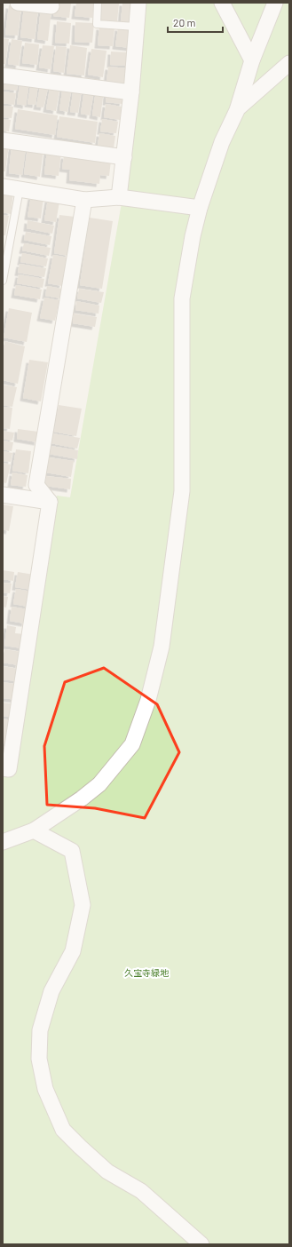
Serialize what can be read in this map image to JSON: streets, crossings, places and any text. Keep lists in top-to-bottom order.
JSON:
{
  "parks": ["久宝寺緑地"],
  "scale_bar": "20 m"
}
